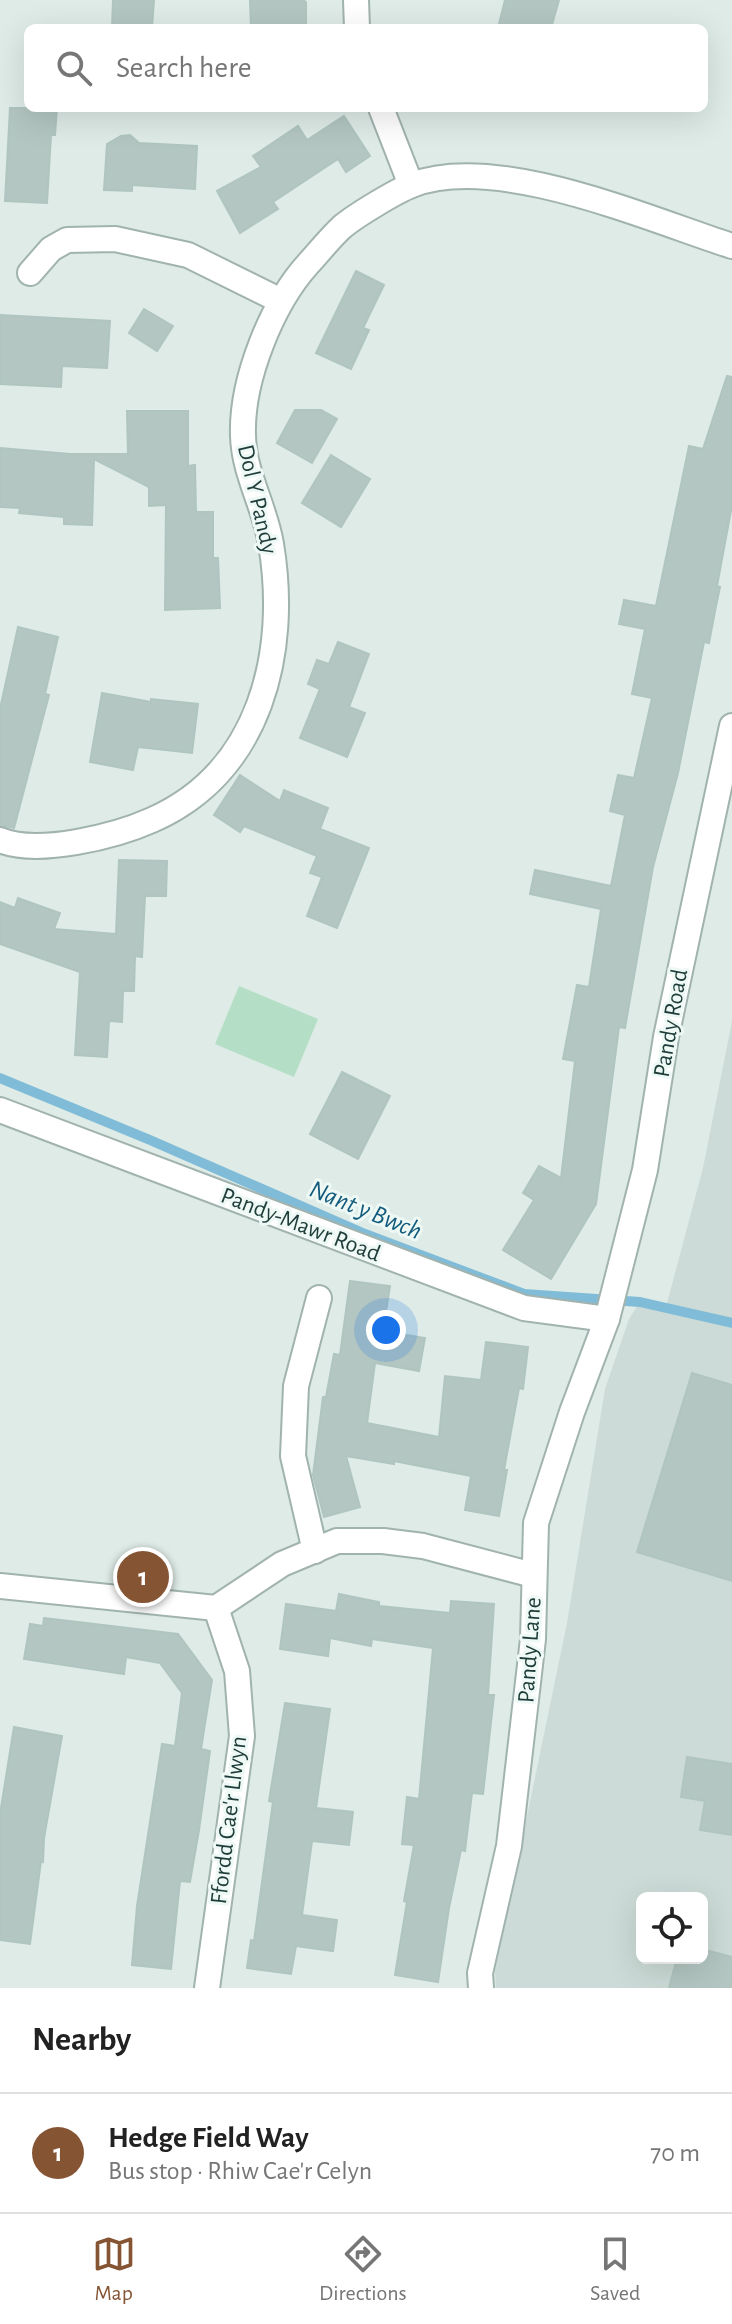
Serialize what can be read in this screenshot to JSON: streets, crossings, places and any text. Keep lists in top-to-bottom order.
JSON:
{
  "streets": {
    "street": [
      "Dol Y Pandy",
      "Pandy Road",
      "Pandy-Mawr Road",
      "Pandy Lane",
      "Ffordd Cae'r Llwyn"
    ]
  },
  "crossings": [
    ["Pandy Road", "Pandy-Mawr Road"],
    ["Pandy Road", "Pandy Lane"],
    ["Pandy-Mawr Road", "Pandy Lane"]
  ],
  "water": ["Nant y Bwch"],
  "page": {
    "search": "Search here",
    "pins": "1",
    "heading": "Nearby",
    "list": [
      {
        "mark": "1",
        "name": "Hedge Field Way",
        "note": "Bus stop · Rhiw Cae'r Celyn",
        "value": "70 m"
      }
    ],
    "nav": ["Map", "Directions", "Saved"]
  }
}
